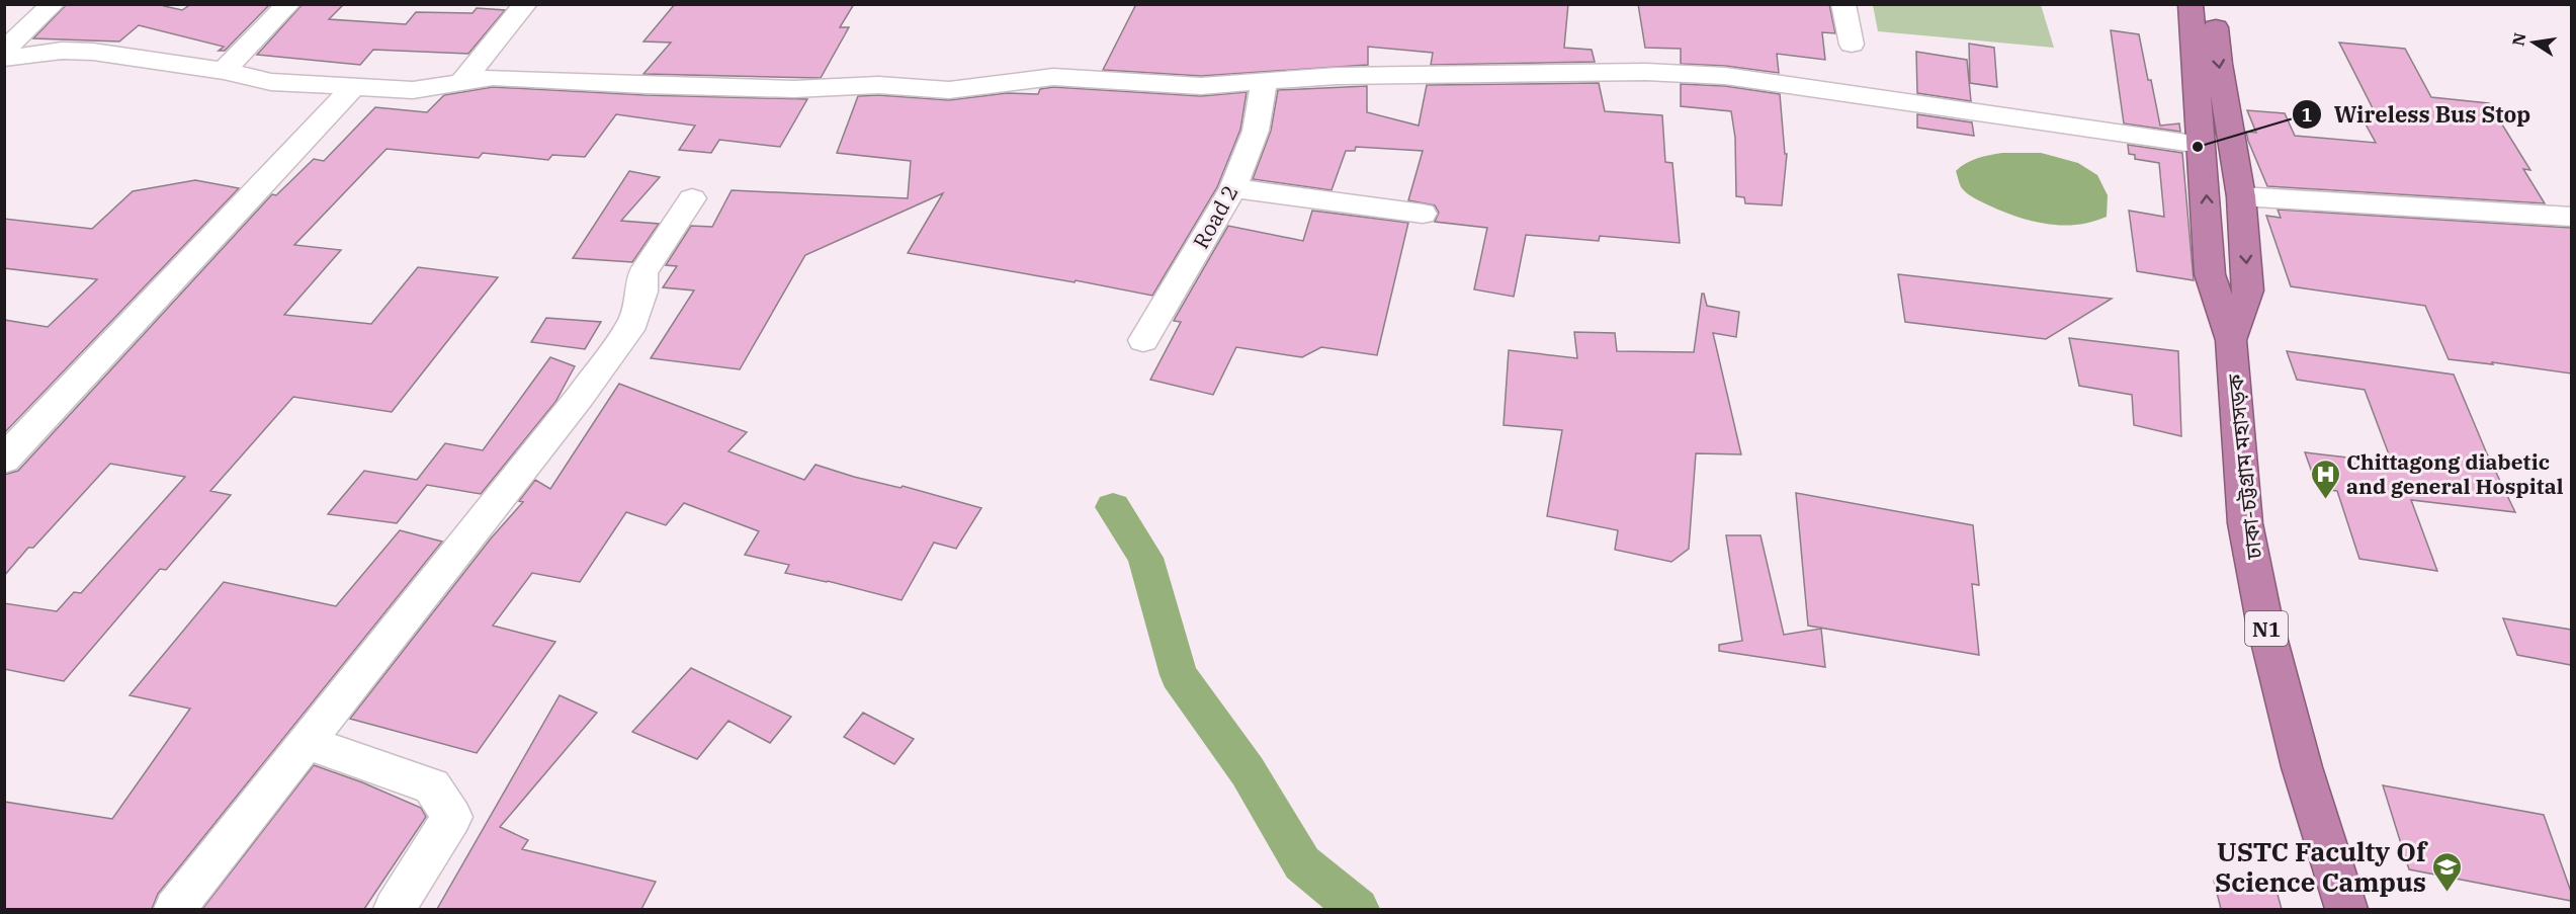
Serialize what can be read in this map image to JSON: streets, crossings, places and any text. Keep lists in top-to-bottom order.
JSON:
{
  "streets": {
    "highway": ["ঢাকা-চট্টগ্রাম মহাসড়ক", "N1"],
    "street": ["Road 2"]
  },
  "places": {
    "other": ["Wireless Bus Stop"],
    "hospital": ["Chittagong diabetic and general Hospital"],
    "school or university": ["USTC Faculty Of Science Campus"]
  },
  "north": "left"
}
